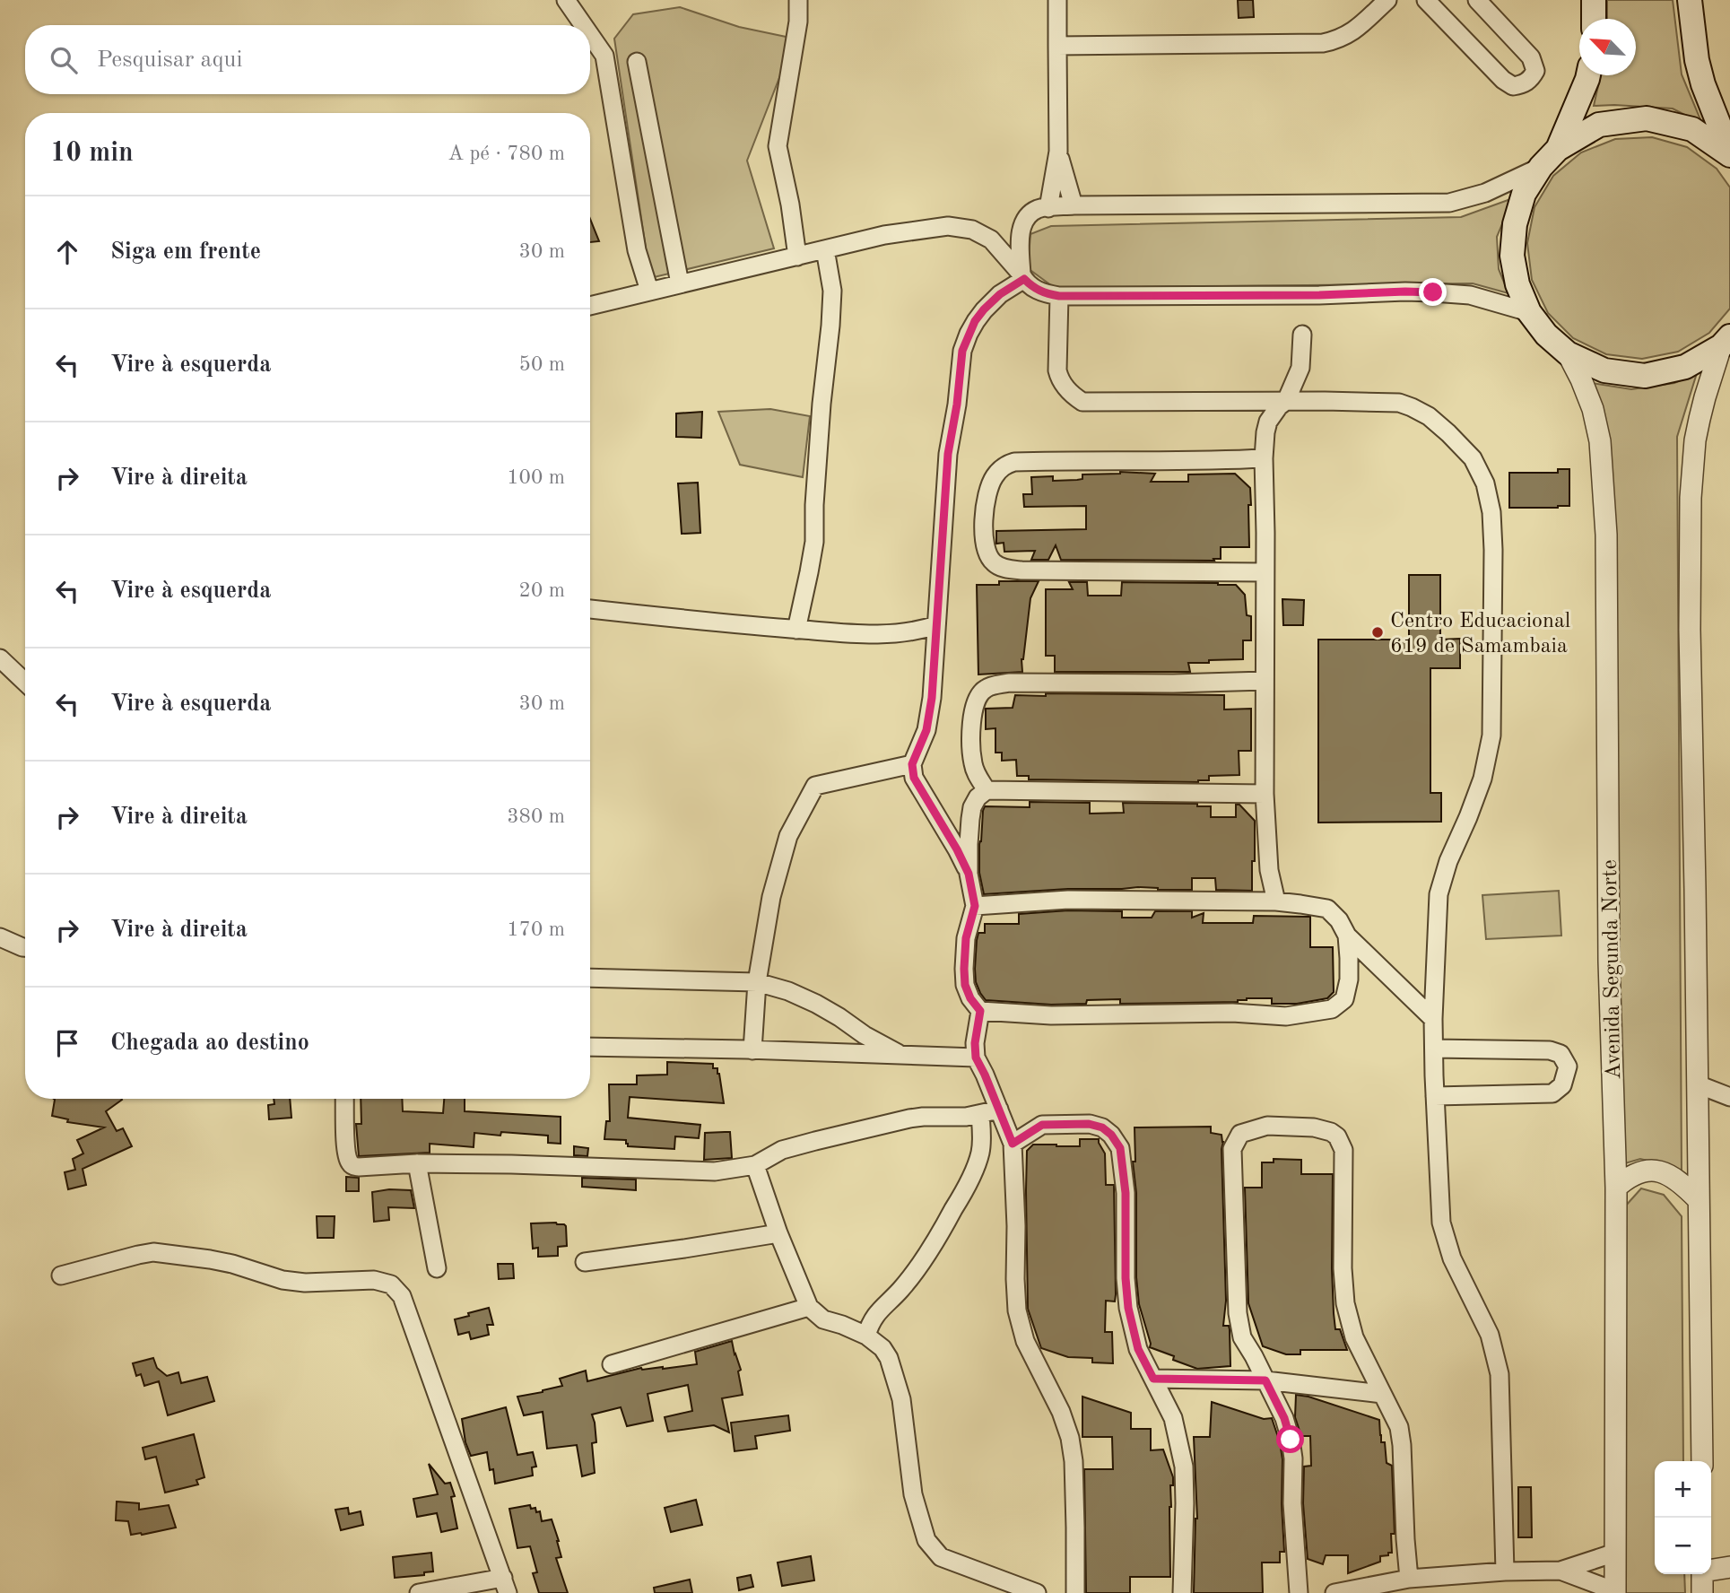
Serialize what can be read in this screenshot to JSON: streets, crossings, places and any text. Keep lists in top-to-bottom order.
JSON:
{
  "streets": {
    "street": ["Avenida Segunda Norte"]
  },
  "places": ["Centro Educacional 619 de Samambaia"],
  "north": "top left",
  "page": {
    "search": "Pesquisar aqui",
    "heading": ["10 min", "A pé · 780 m"],
    "list": [
      ["Siga em frente", "30 m"],
      ["Vire à esquerda", "50 m"],
      ["Vire à direita", "100 m"],
      ["Vire à esquerda", "20 m"],
      ["Vire à esquerda", "30 m"],
      ["Vire à direita", "380 m"],
      ["Vire à direita", "170 m"],
      "Chegada ao destino"
    ],
    "map_buttons": ["+", "−"]
  }
}
